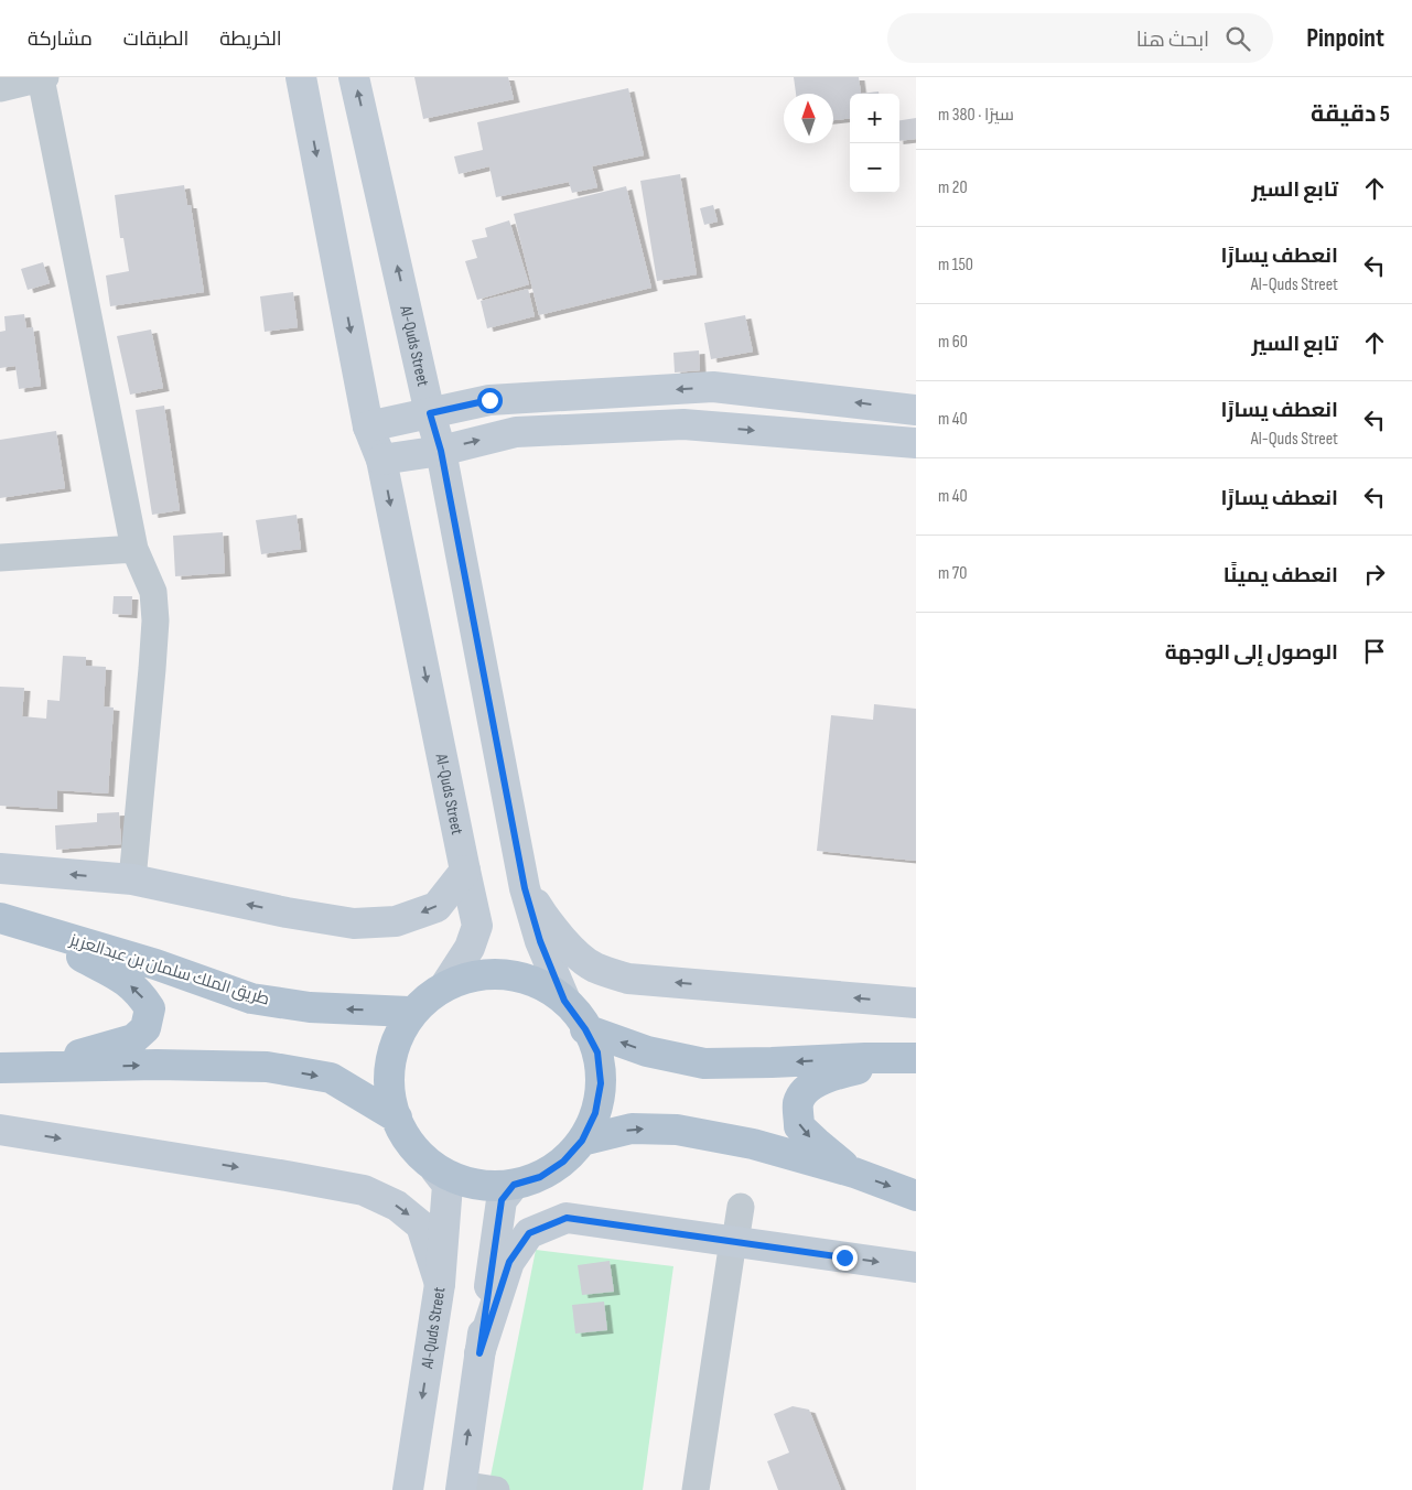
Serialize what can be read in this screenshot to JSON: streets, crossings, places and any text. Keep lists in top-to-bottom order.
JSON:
{
  "streets": {
    "main road": ["طريق الملك سلمان بن عبدالعزيز"],
    "street": ["Al-Quds Street"]
  },
  "north": "top",
  "page": {
    "header": "Pinpoint",
    "search": "ابحث هنا",
    "nav": ["الخريطة", "الطبقات", "مشاركة"],
    "heading": ["5 دقيقة", "سيرًا · 380 m"],
    "map_buttons": ["+", "−"],
    "list": [
      ["تابع السير", "20 m"],
      ["انعطف يسارًا", "Al-Quds Street", "150 m"],
      ["تابع السير", "60 m"],
      ["انعطف يسارًا", "Al-Quds Street", "40 m"],
      ["انعطف يسارًا", "40 m"],
      ["انعطف يمينًا", "70 m"],
      "الوصول إلى الوجهة"
    ]
  }
}
